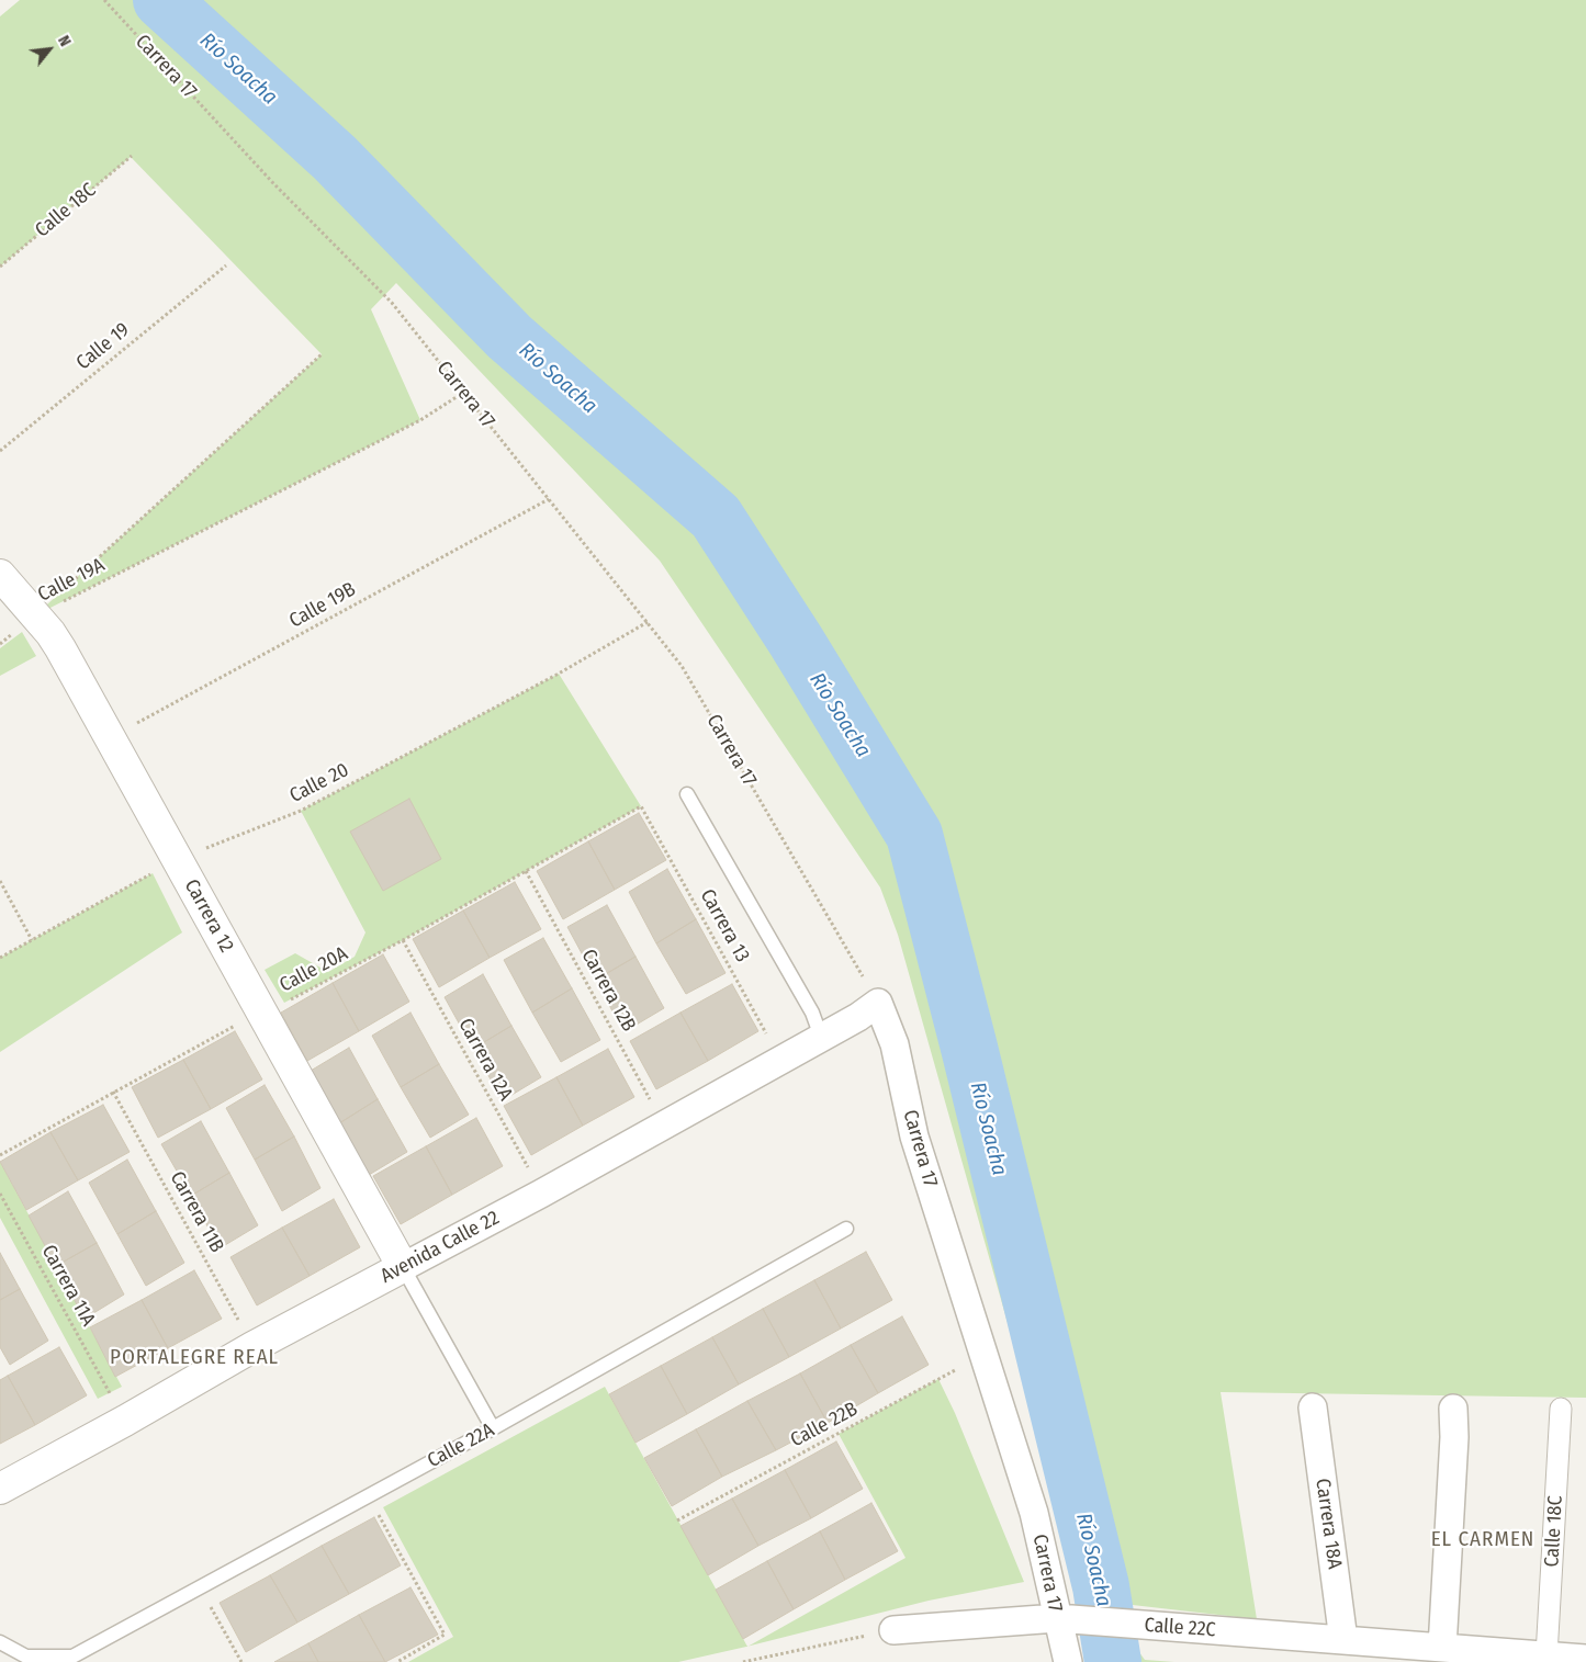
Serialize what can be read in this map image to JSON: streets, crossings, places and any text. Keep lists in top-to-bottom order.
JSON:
{
  "streets": {
    "street": [
      "Carrera 17",
      "Calle 18C",
      "Carrera 12",
      "Avenida Calle 22",
      "Carrera 18A",
      "Calle 22C"
    ],
    "lane": ["Calle 22A"],
    "path": [
      "Calle 19",
      "Calle 19A",
      "Calle 19B",
      "Calle 20",
      "Carrera 13",
      "Calle 20A",
      "Carrera 12B",
      "Carrera 12A",
      "Carrera 11B",
      "Carrera 11A",
      "Calle 22B"
    ]
  },
  "crossings": [
    ["Carrera 17", "Calle 19A"],
    ["Carrera 17", "Calle 19B"],
    ["Carrera 17", "Calle 20"],
    ["Carrera 17", "Avenida Calle 22"],
    ["Carrera 17", "Calle 22B"],
    ["Carrera 17", "Calle 22C"],
    ["Calle 18C", "Calle 22C"],
    ["Calle 19A", "Carrera 12"],
    ["Calle 19B", "Carrera 12"],
    ["Calle 20", "Carrera 12"],
    ["Carrera 12", "Calle 20A"],
    ["Carrera 12", "Avenida Calle 22"],
    ["Carrera 13", "Calle 20A"],
    ["Carrera 13", "Avenida Calle 22"],
    ["Calle 20A", "Carrera 12B"],
    ["Calle 20A", "Carrera 12A"],
    ["Calle 20A", "Carrera 11B"],
    ["Carrera 12B", "Avenida Calle 22"],
    ["Carrera 12A", "Avenida Calle 22"],
    ["Carrera 11B", "Avenida Calle 22"],
    ["Avenida Calle 22", "Carrera 11A"],
    ["Carrera 18A", "Calle 22C"]
  ],
  "districts": ["PORTALEGRE REAL", "EL CARMEN"],
  "water": ["Río Soacha"],
  "north": "top right"
}
